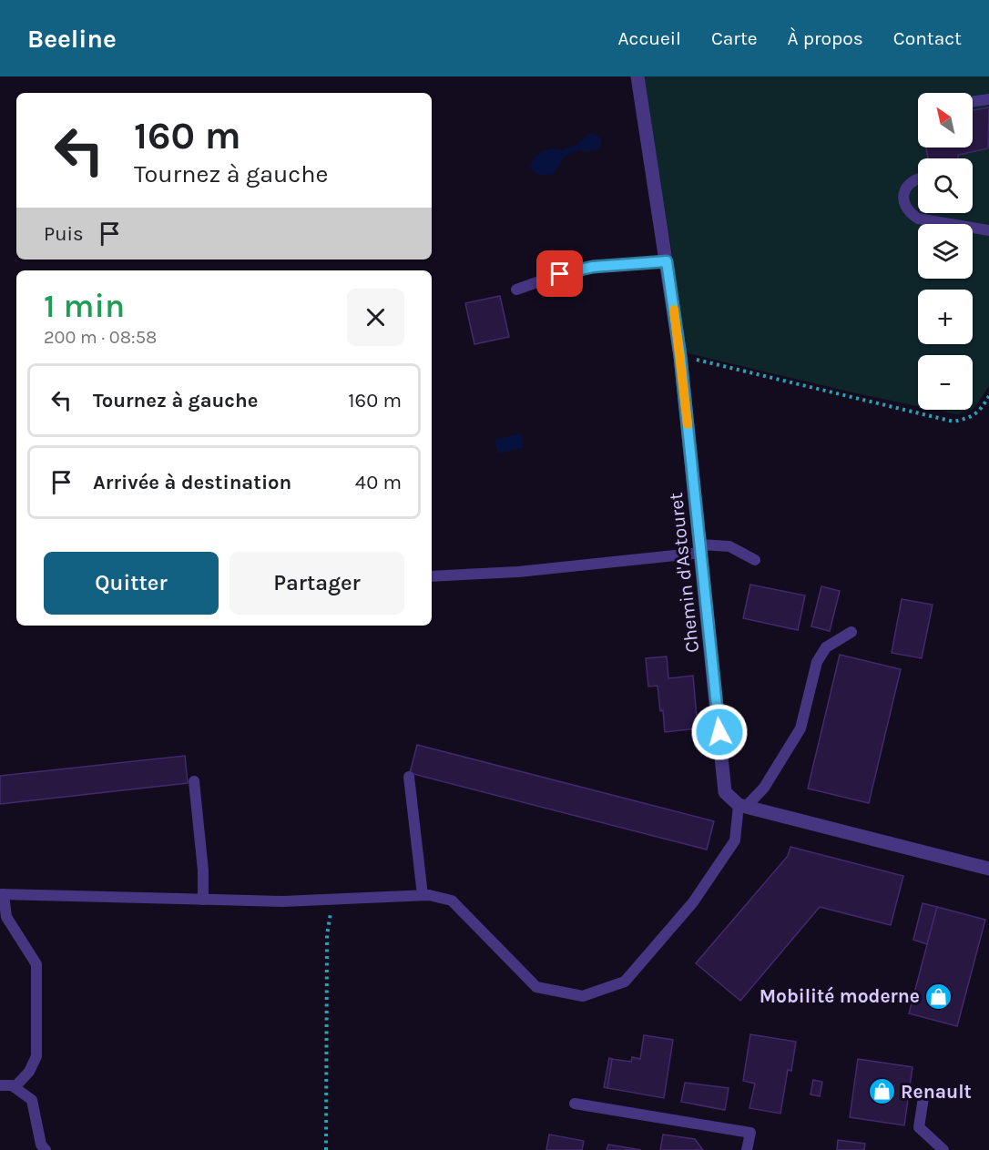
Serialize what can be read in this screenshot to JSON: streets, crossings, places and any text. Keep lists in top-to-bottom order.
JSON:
{
  "streets": {
    "street": ["Chemin d'Astouret"]
  },
  "places": {
    "shop": ["Mobilité moderne", "Renault"]
  },
  "north": "top left",
  "page": {
    "header": "Beeline",
    "nav": [
      "Accueil",
      "Carte",
      "À propos",
      "Contact"
    ],
    "map_buttons": ["+", "−"],
    "turn": ["160 m", "Tournez à gauche"],
    "then": "Puis",
    "heading": ["1 min", "200 m · 08:58"],
    "list": [
      {
        "name": "Tournez à gauche",
        "value": "160 m"
      },
      {
        "name": "Arrivée à destination",
        "value": "40 m"
      }
    ],
    "buttons": ["Quitter", "Partager"]
  }
}
